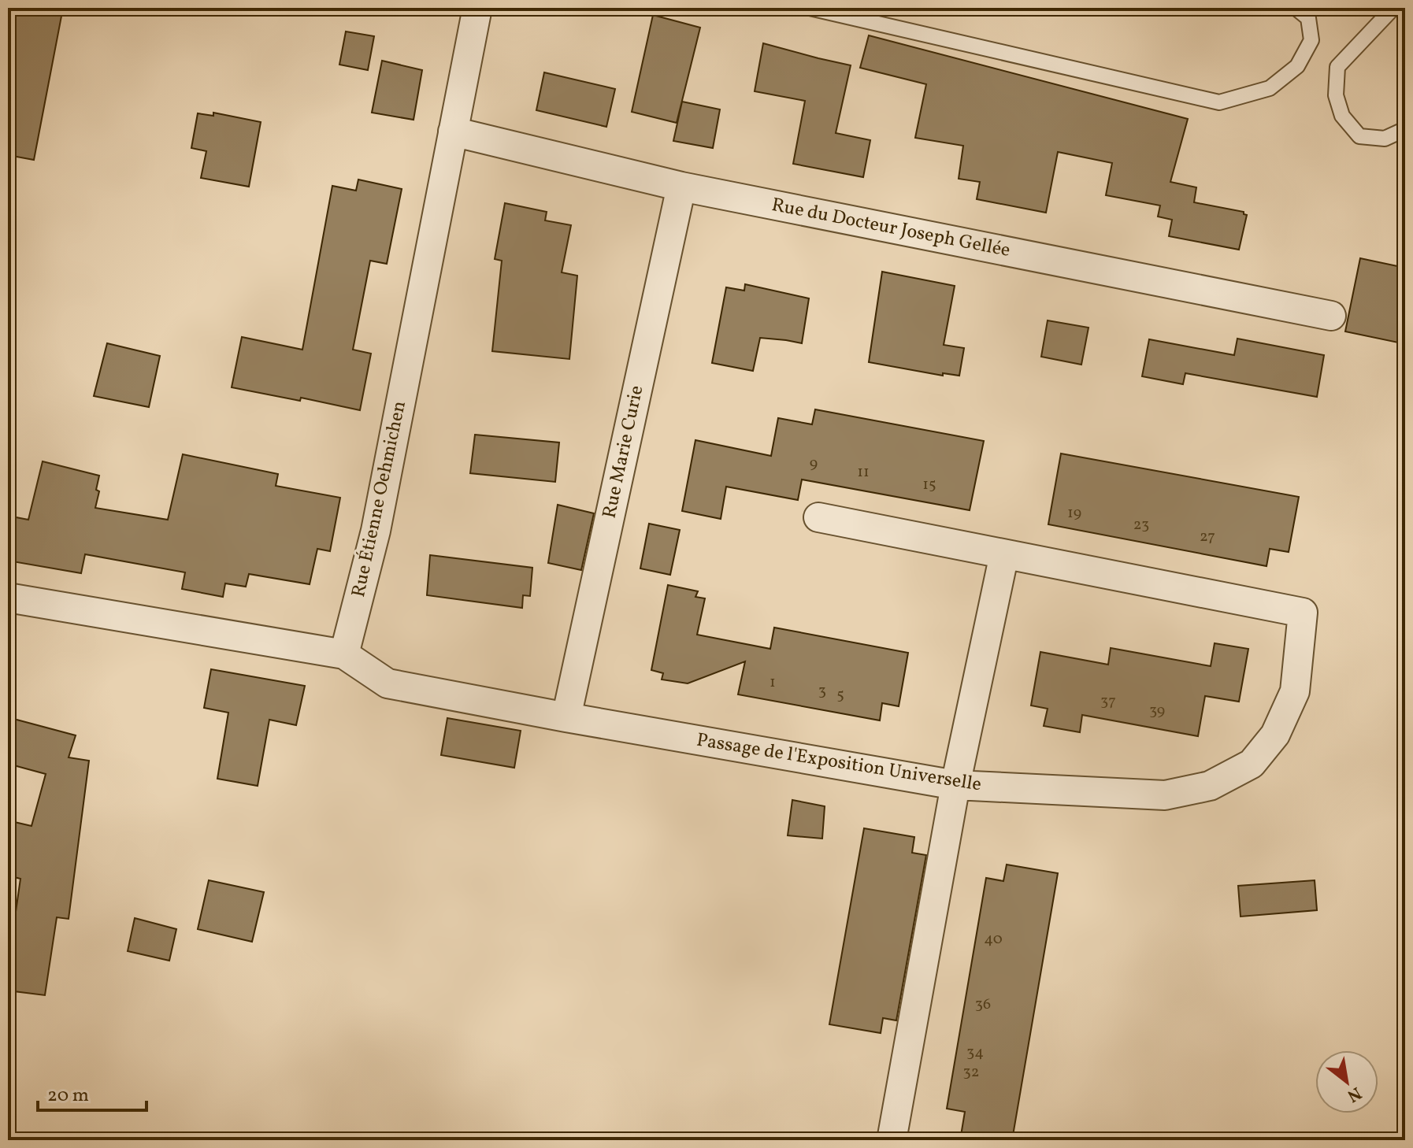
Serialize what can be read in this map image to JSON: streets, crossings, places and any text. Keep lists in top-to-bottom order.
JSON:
{
  "streets": {
    "street": [
      "Rue du Docteur Joseph Gellée",
      "Rue Marie Curie",
      "Rue Étienne Oehmichen",
      "Passage de l'Exposition Universelle"
    ]
  },
  "crossings": [
    ["Rue du Docteur Joseph Gellée", "Rue Marie Curie"],
    ["Rue du Docteur Joseph Gellée", "Rue Étienne Oehmichen"],
    ["Rue Marie Curie", "Passage de l'Exposition Universelle"],
    ["Rue Étienne Oehmichen", "Passage de l'Exposition Universelle"]
  ],
  "house_numbers": [
    "9",
    "11",
    "15",
    "19",
    "23",
    "27",
    "1",
    "3",
    "5",
    "37",
    "39",
    "40",
    "36",
    "34",
    "32"
  ],
  "scale_bar": "20 m",
  "north": "bottom right"
}
